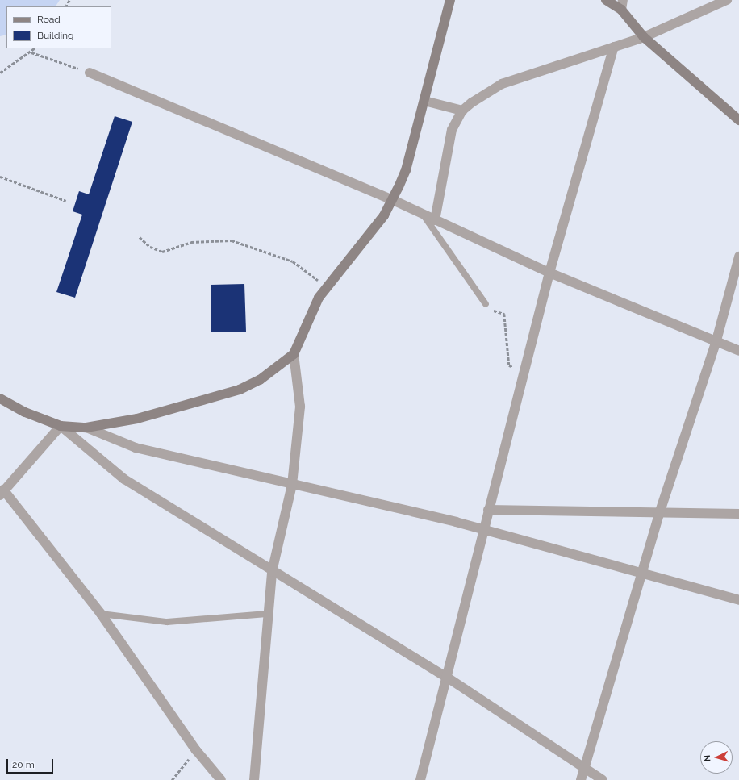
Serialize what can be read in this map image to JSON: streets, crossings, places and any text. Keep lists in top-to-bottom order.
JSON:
{
  "legend": ["Road", "Building"],
  "scale_bar": "20 m",
  "north": "left"
}
